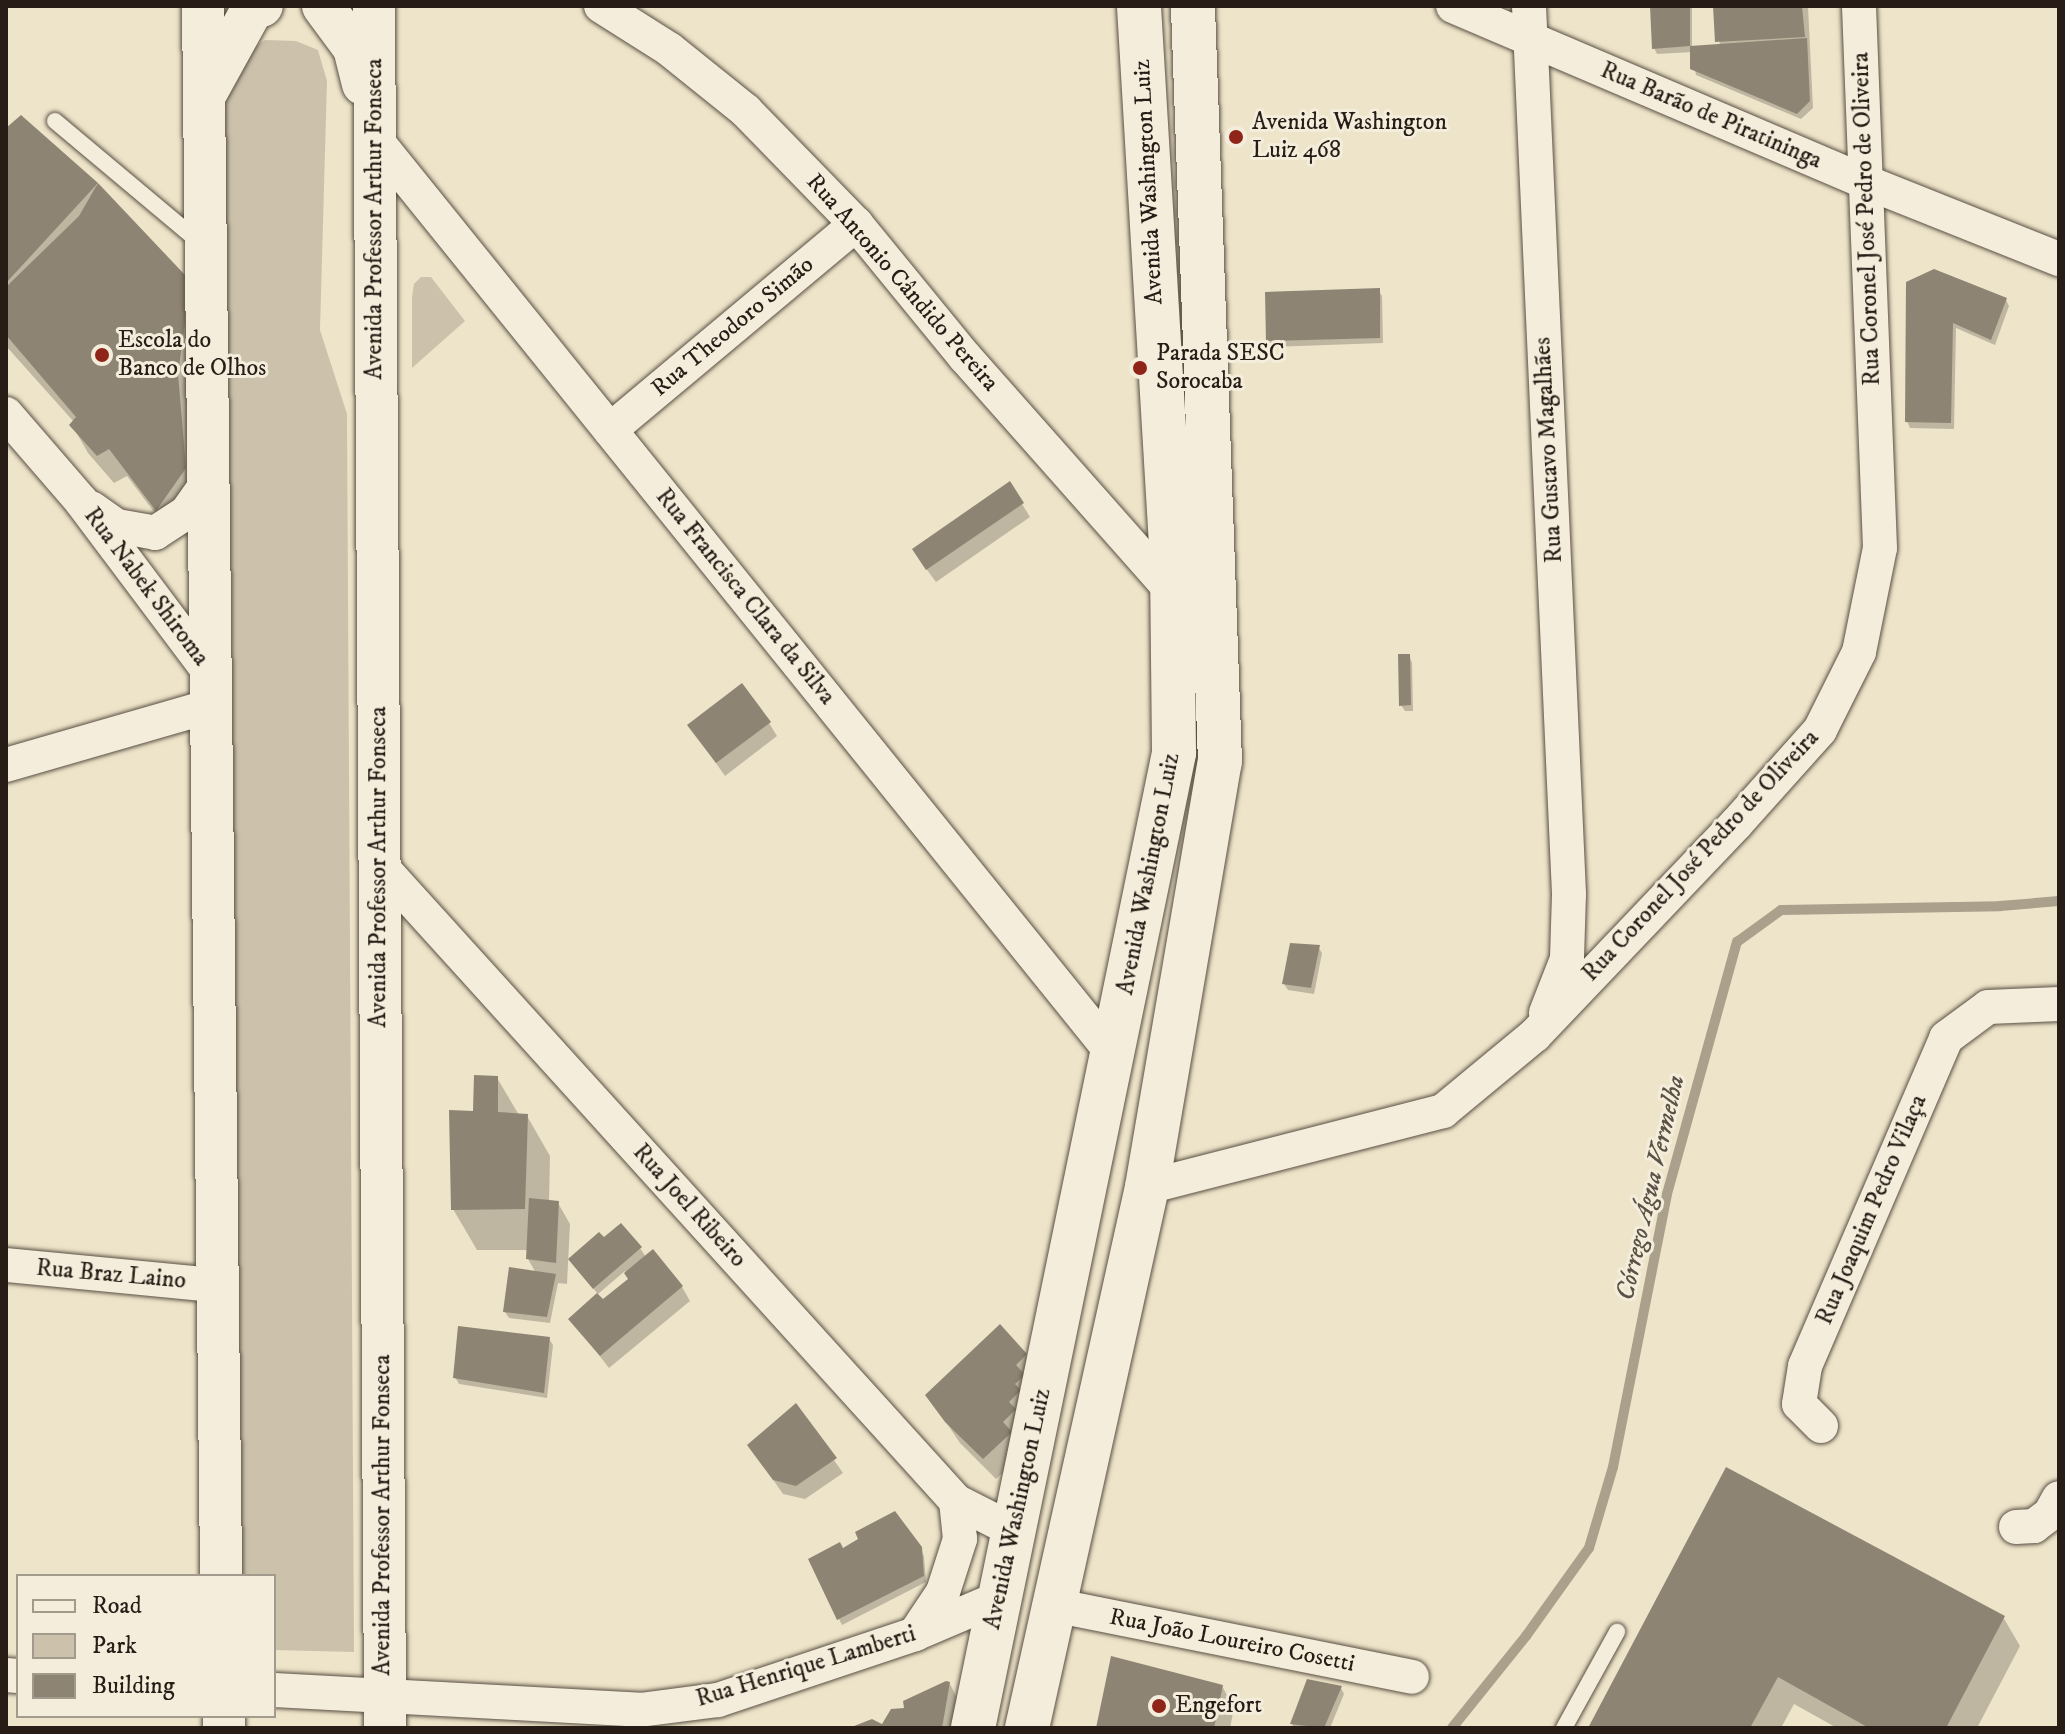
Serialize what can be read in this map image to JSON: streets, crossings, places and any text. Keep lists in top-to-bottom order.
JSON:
{
  "streets": {
    "main road": ["Avenida Washington Luiz"],
    "street": [
      "Rua Barão de Piratininga",
      "Avenida Professor Arthur Fonseca",
      "Rua Coronel José Pedro de Oliveira",
      "Rua Antonio Cândido Pereira",
      "Rua Theodoro Simão",
      "Rua Gustavo Magalhães",
      "Rua Nabek Shiroma",
      "Rua Francisca Clara da Silva",
      "Rua Joel Ribeiro",
      "Rua Joaquim Pedro Vilaça",
      "Rua Braz Laino",
      "Rua João Loureiro Cosetti",
      "Rua Henrique Lamberti"
    ]
  },
  "crossings": [
    ["Rua Barão de Piratininga", "Rua Coronel José Pedro de Oliveira"],
    ["Rua Barão de Piratininga", "Rua Gustavo Magalhães"],
    ["Avenida Washington Luiz", "Rua Coronel José Pedro de Oliveira"],
    ["Avenida Washington Luiz", "Rua Antonio Cândido Pereira"],
    ["Avenida Washington Luiz", "Rua Francisca Clara da Silva"],
    ["Avenida Washington Luiz", "Rua Joel Ribeiro"],
    ["Avenida Washington Luiz", "Rua João Loureiro Cosetti"],
    ["Avenida Washington Luiz", "Rua Henrique Lamberti"],
    ["Avenida Professor Arthur Fonseca", "Rua Francisca Clara da Silva"],
    ["Avenida Professor Arthur Fonseca", "Rua Joel Ribeiro"],
    ["Avenida Professor Arthur Fonseca", "Rua Henrique Lamberti"],
    ["Rua Coronel José Pedro de Oliveira", "Rua Gustavo Magalhães"],
    ["Rua Antonio Cândido Pereira", "Rua Theodoro Simão"],
    ["Rua Theodoro Simão", "Rua Francisca Clara da Silva"]
  ],
  "water": ["Córrego Água Vermelha"],
  "places": [
    "Avenida Washington Luiz 468",
    "Escola do Banco de Olhos",
    "Parada SESC Sorocaba",
    "Engefort"
  ],
  "legend": ["Road", "Park", "Building"]
}
